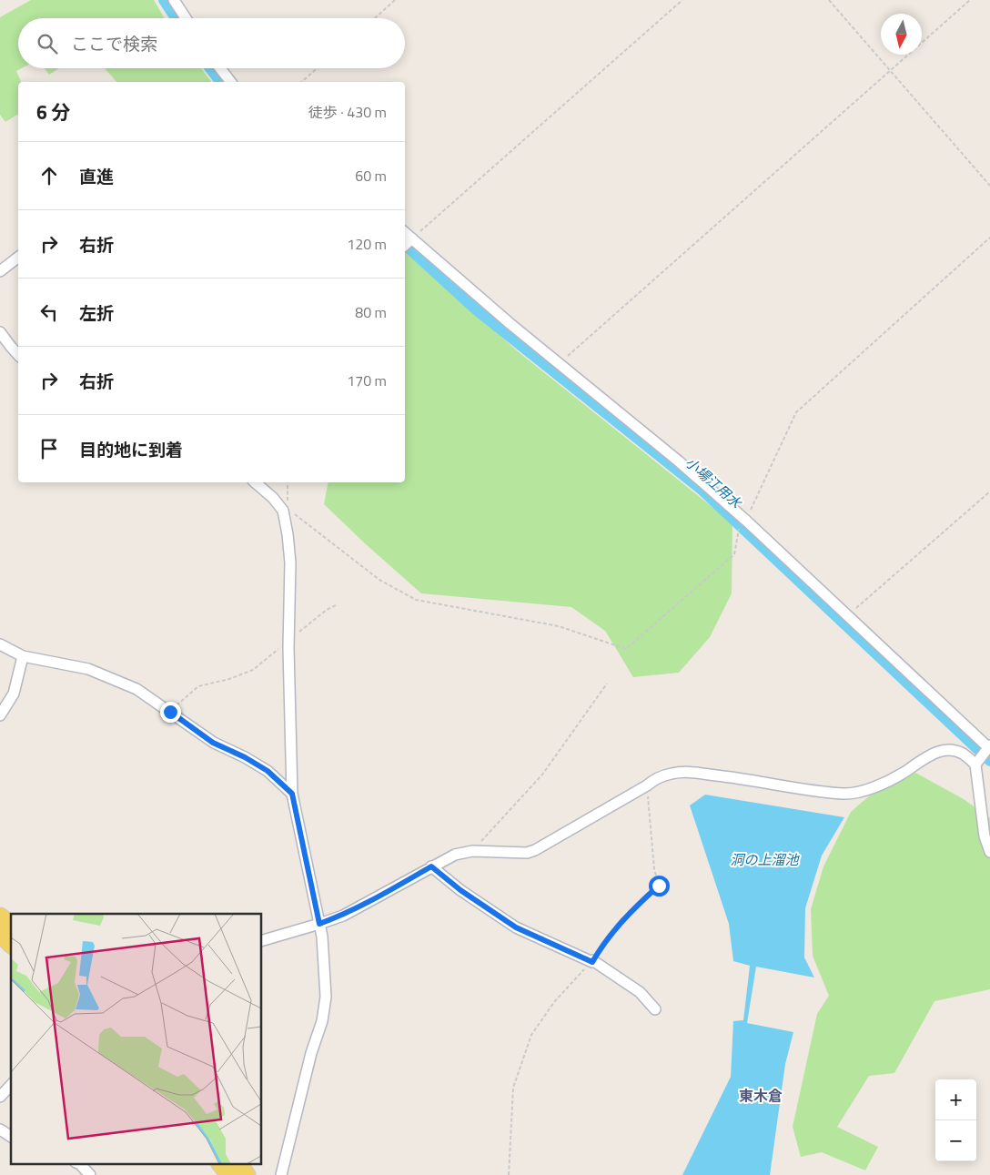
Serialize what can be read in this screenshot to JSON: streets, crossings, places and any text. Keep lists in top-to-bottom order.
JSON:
{
  "districts": ["東木倉"],
  "water": ["小場江用水", "洞の上溜池"],
  "north": "bottom",
  "page": {
    "search": "ここで検索",
    "heading": ["6 分", "徒歩 · 430 m"],
    "list": [
      ["直進", "60 m"],
      ["右折", "120 m"],
      ["左折", "80 m"],
      ["右折", "170 m"],
      "目的地に到着"
    ],
    "map_buttons": ["+", "−"]
  }
}
